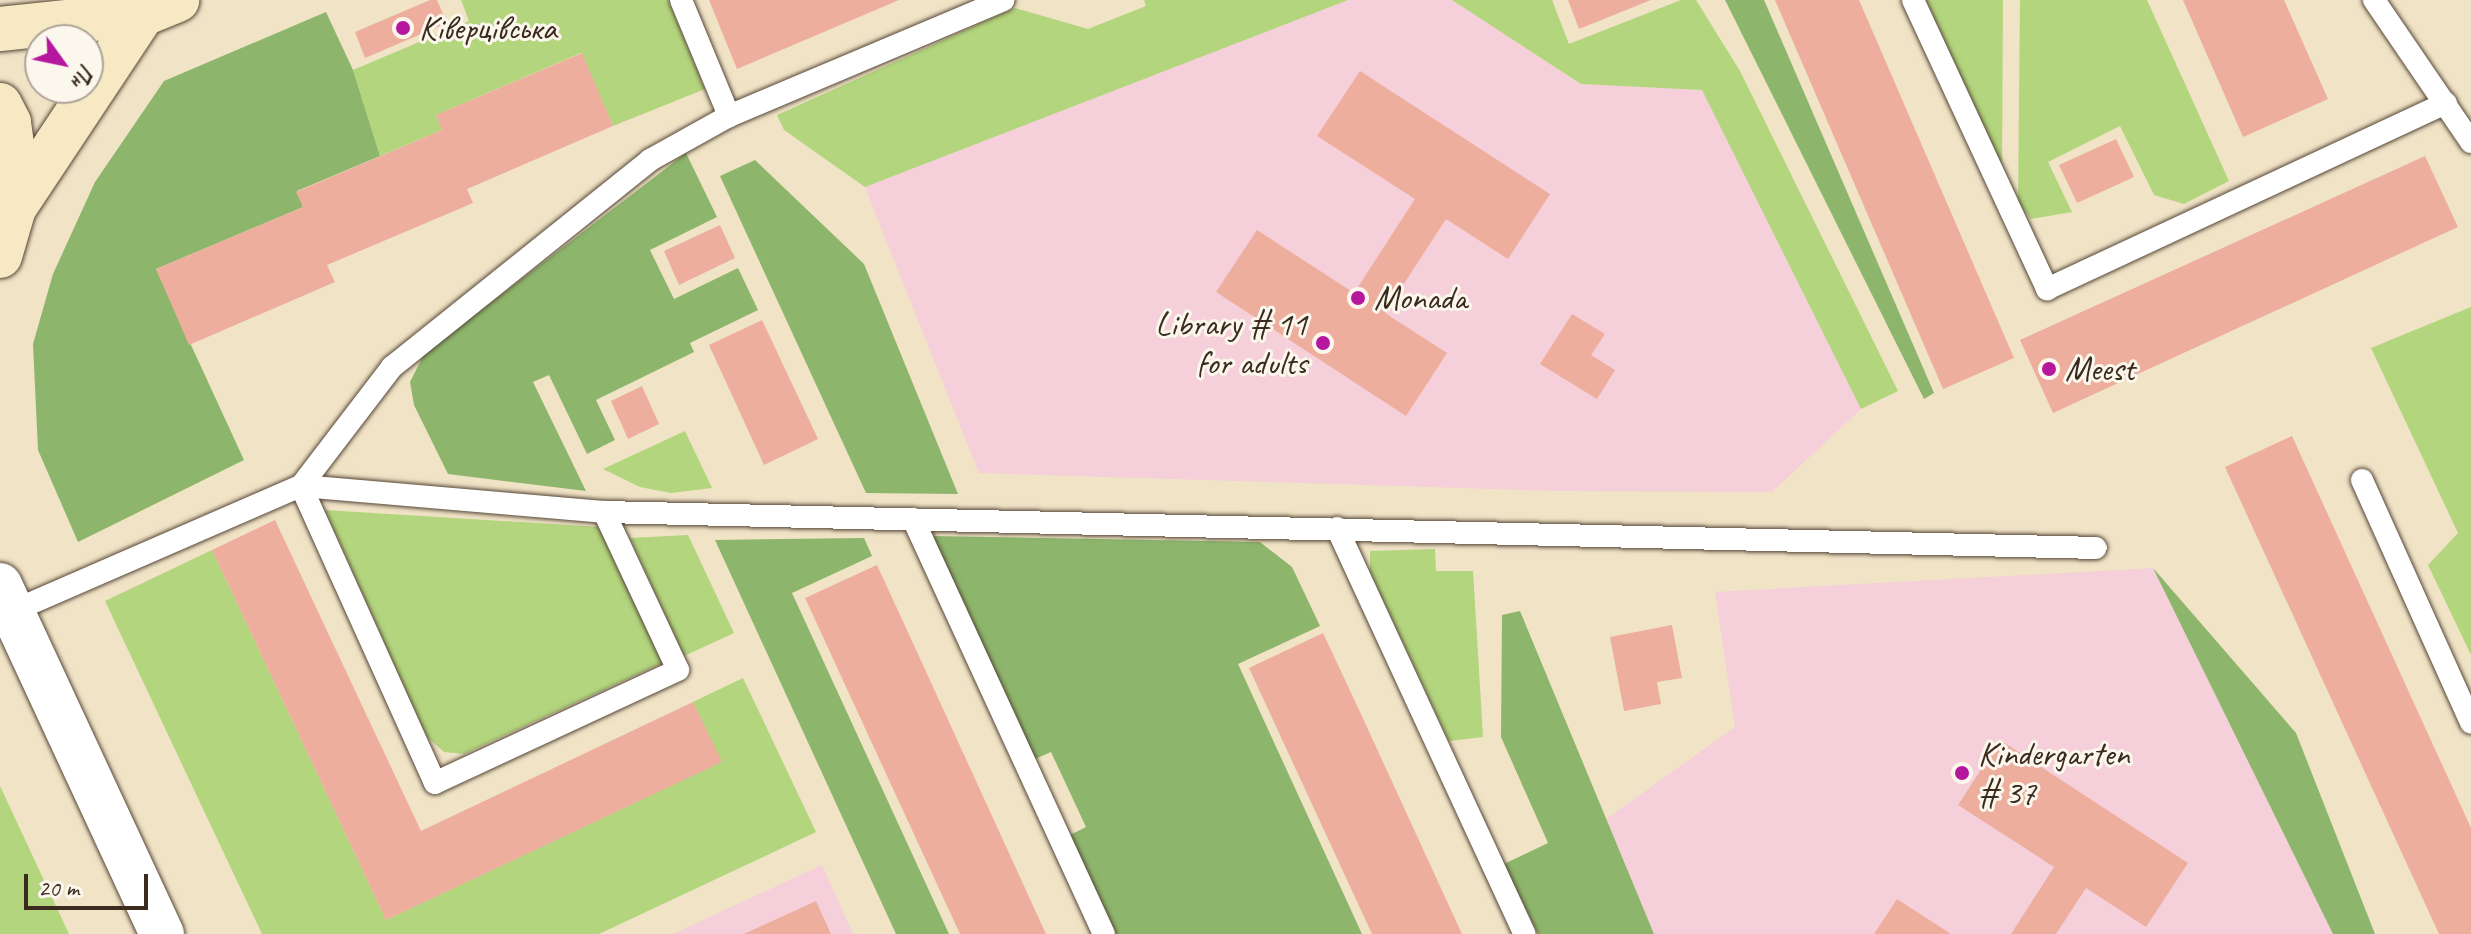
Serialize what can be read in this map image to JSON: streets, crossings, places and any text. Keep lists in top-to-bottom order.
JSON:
{
  "places": [
    "Ківерцівська",
    "Monada",
    "Library # 11 for adults",
    "Meest",
    "Kindergarten # 37"
  ],
  "scale_bar": "20 m",
  "north": "bottom right"
}
